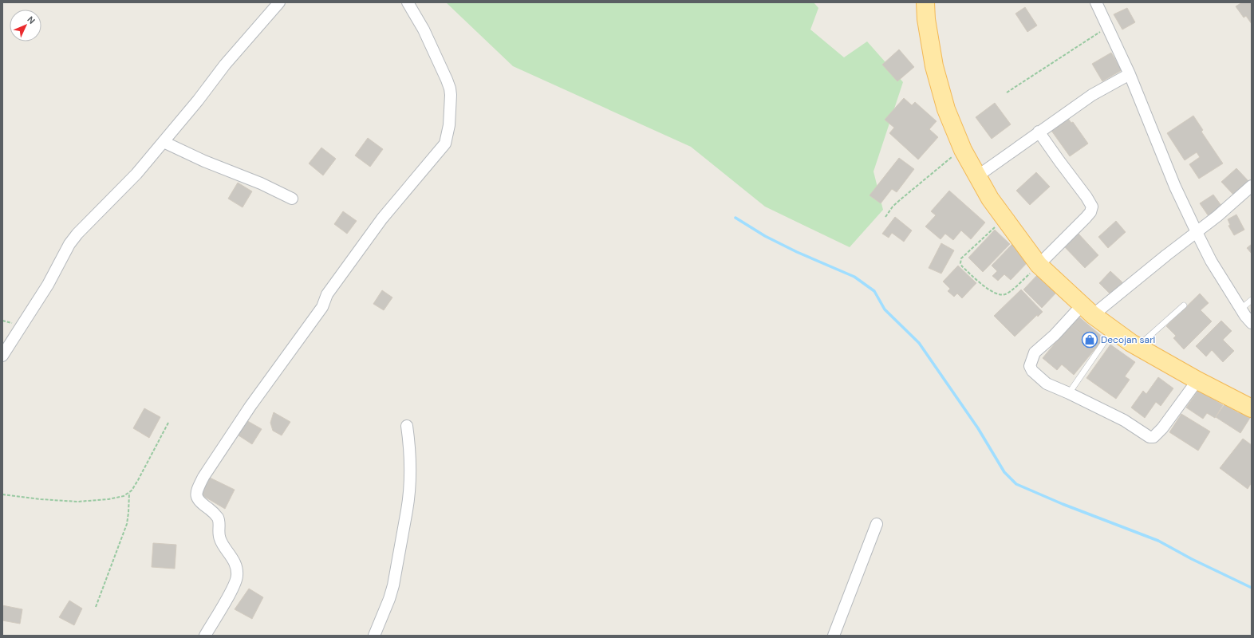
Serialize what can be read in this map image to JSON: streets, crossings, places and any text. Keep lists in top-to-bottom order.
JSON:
{
  "places": {
    "shop": ["Decojan sarl"]
  },
  "north": "top right"
}
